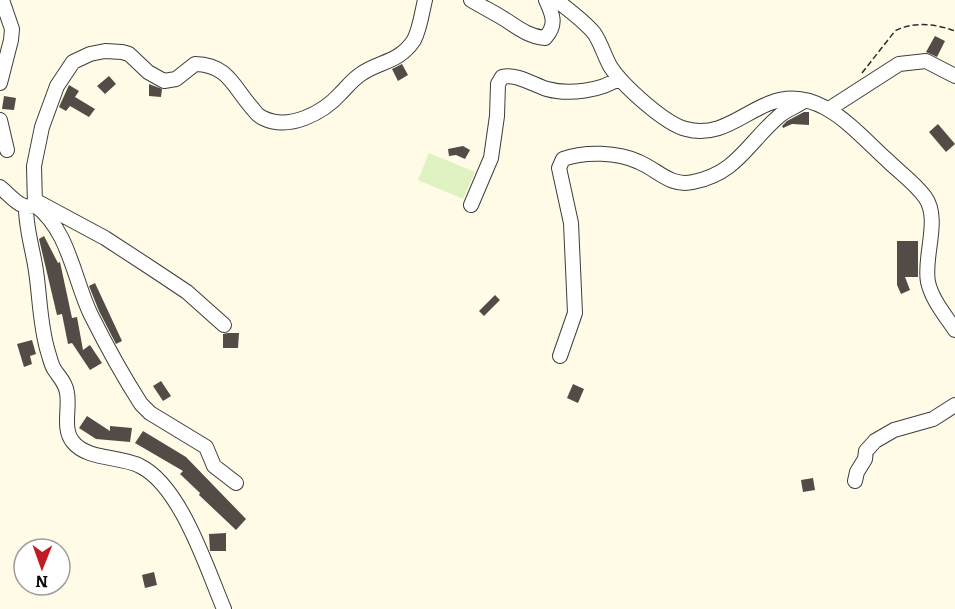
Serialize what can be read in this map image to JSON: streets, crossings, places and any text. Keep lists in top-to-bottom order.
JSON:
{
  "north": "bottom"
}
